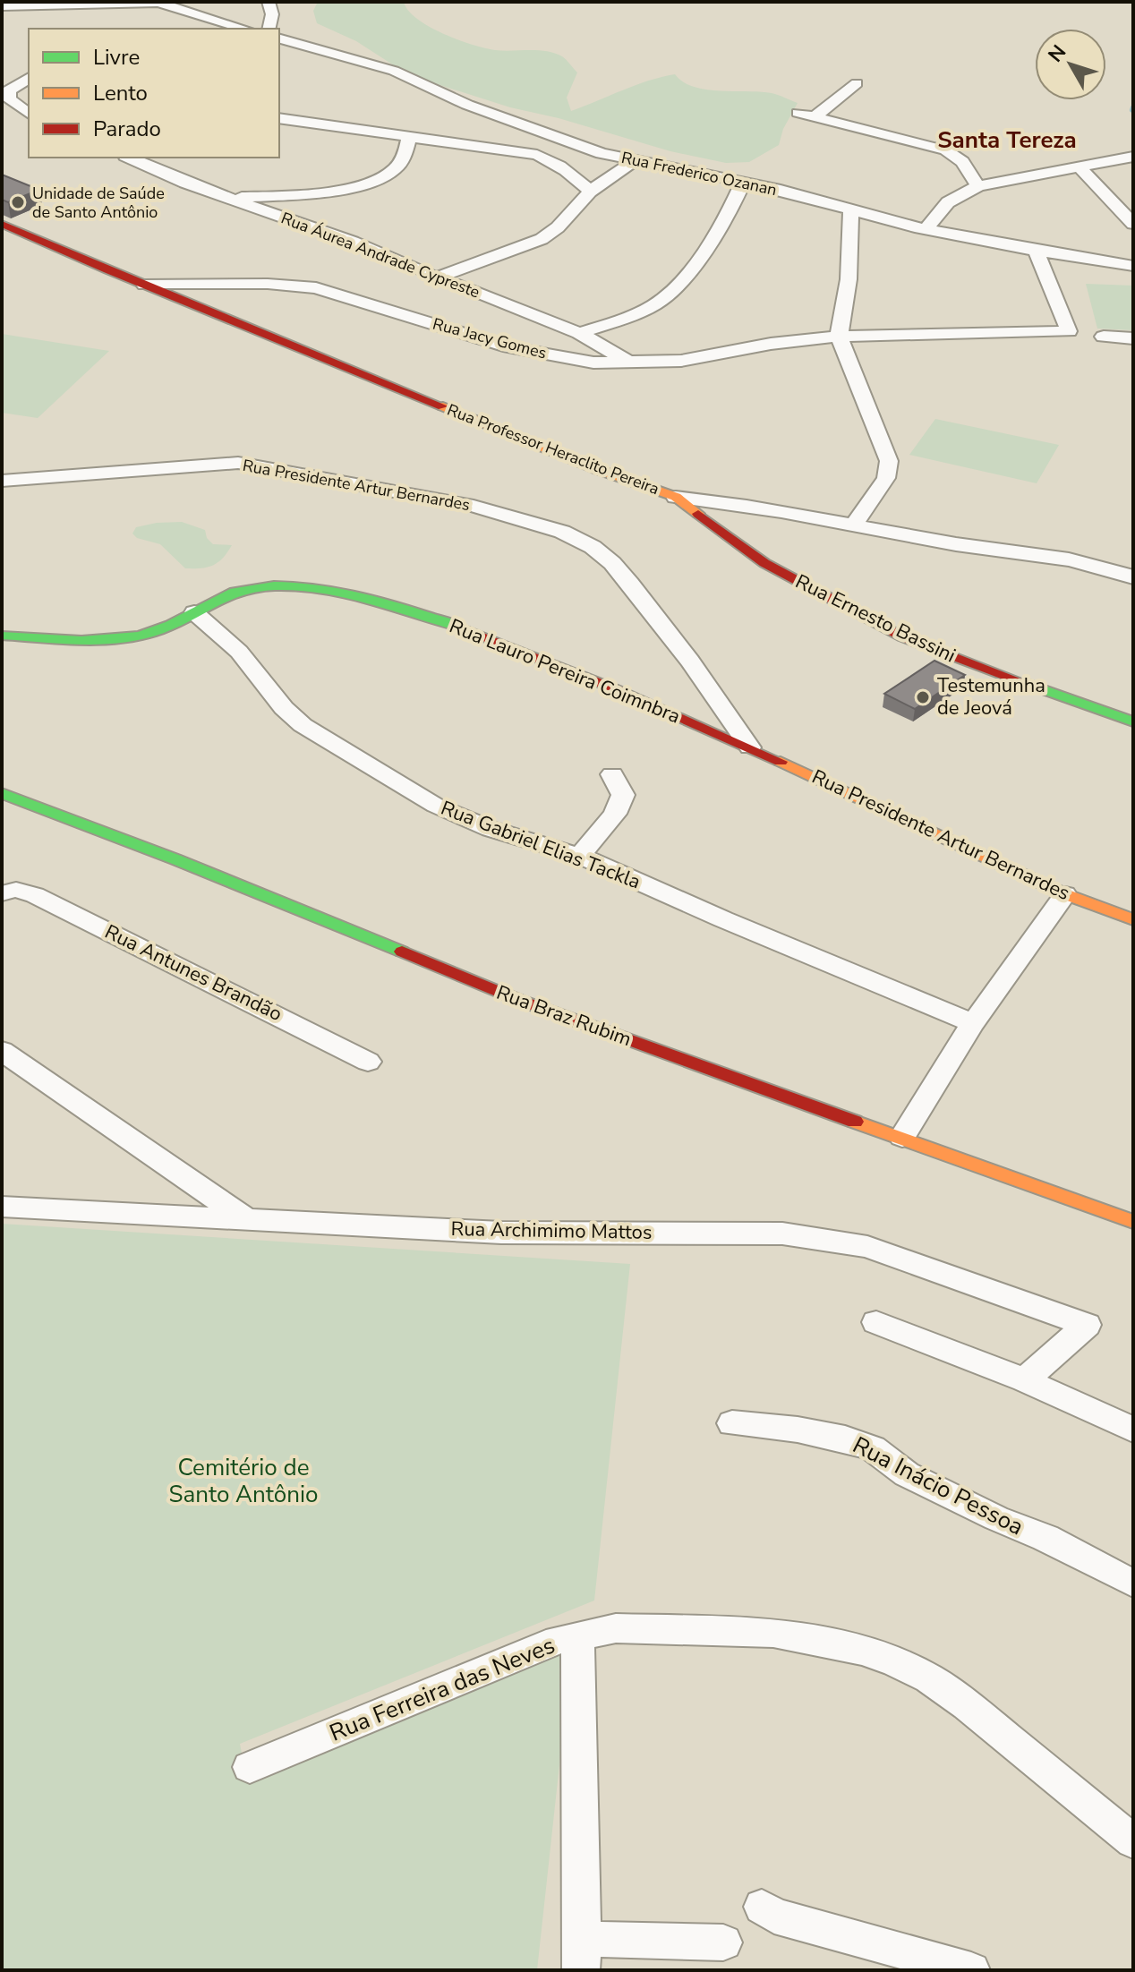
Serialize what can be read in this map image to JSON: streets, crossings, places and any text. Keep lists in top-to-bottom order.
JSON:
{
  "streets": {
    "street": [
      "Rua Frederico Ozanan",
      "Rua Áurea Andrade Cypreste",
      "Rua Jacy Gomes",
      "Rua Professor Heraclito Pereira",
      "Rua Presidente Artur Bernardes",
      "Rua Ernesto Bassini",
      "Rua Lauro Pereira Coimnbra",
      "Rua Gabriel Elias Tackla",
      "Rua Antunes Brandão",
      "Rua Braz Rubim",
      "Rua Archimimo Mattos",
      "Rua Inácio Pessoa",
      "Rua Ferreira das Neves"
    ]
  },
  "crossings": [
    ["Rua Frederico Ozanan", "Rua Jacy Gomes"],
    ["Rua Áurea Andrade Cypreste", "Rua Jacy Gomes"],
    ["Rua Jacy Gomes", "Rua Professor Heraclito Pereira"],
    ["Rua Professor Heraclito Pereira", "Rua Ernesto Bassini"],
    ["Rua Presidente Artur Bernardes", "Rua Lauro Pereira Coimnbra"],
    ["Rua Lauro Pereira Coimnbra", "Rua Gabriel Elias Tackla"]
  ],
  "districts": ["Santa Tereza"],
  "parks": ["Cemitério de Santo Antônio"],
  "places": ["Unidade de Saúde de Santo Antônio", "Testemunha de Jeová"],
  "legend": ["Livre", "Lento", "Parado"],
  "north": "top left"
}
